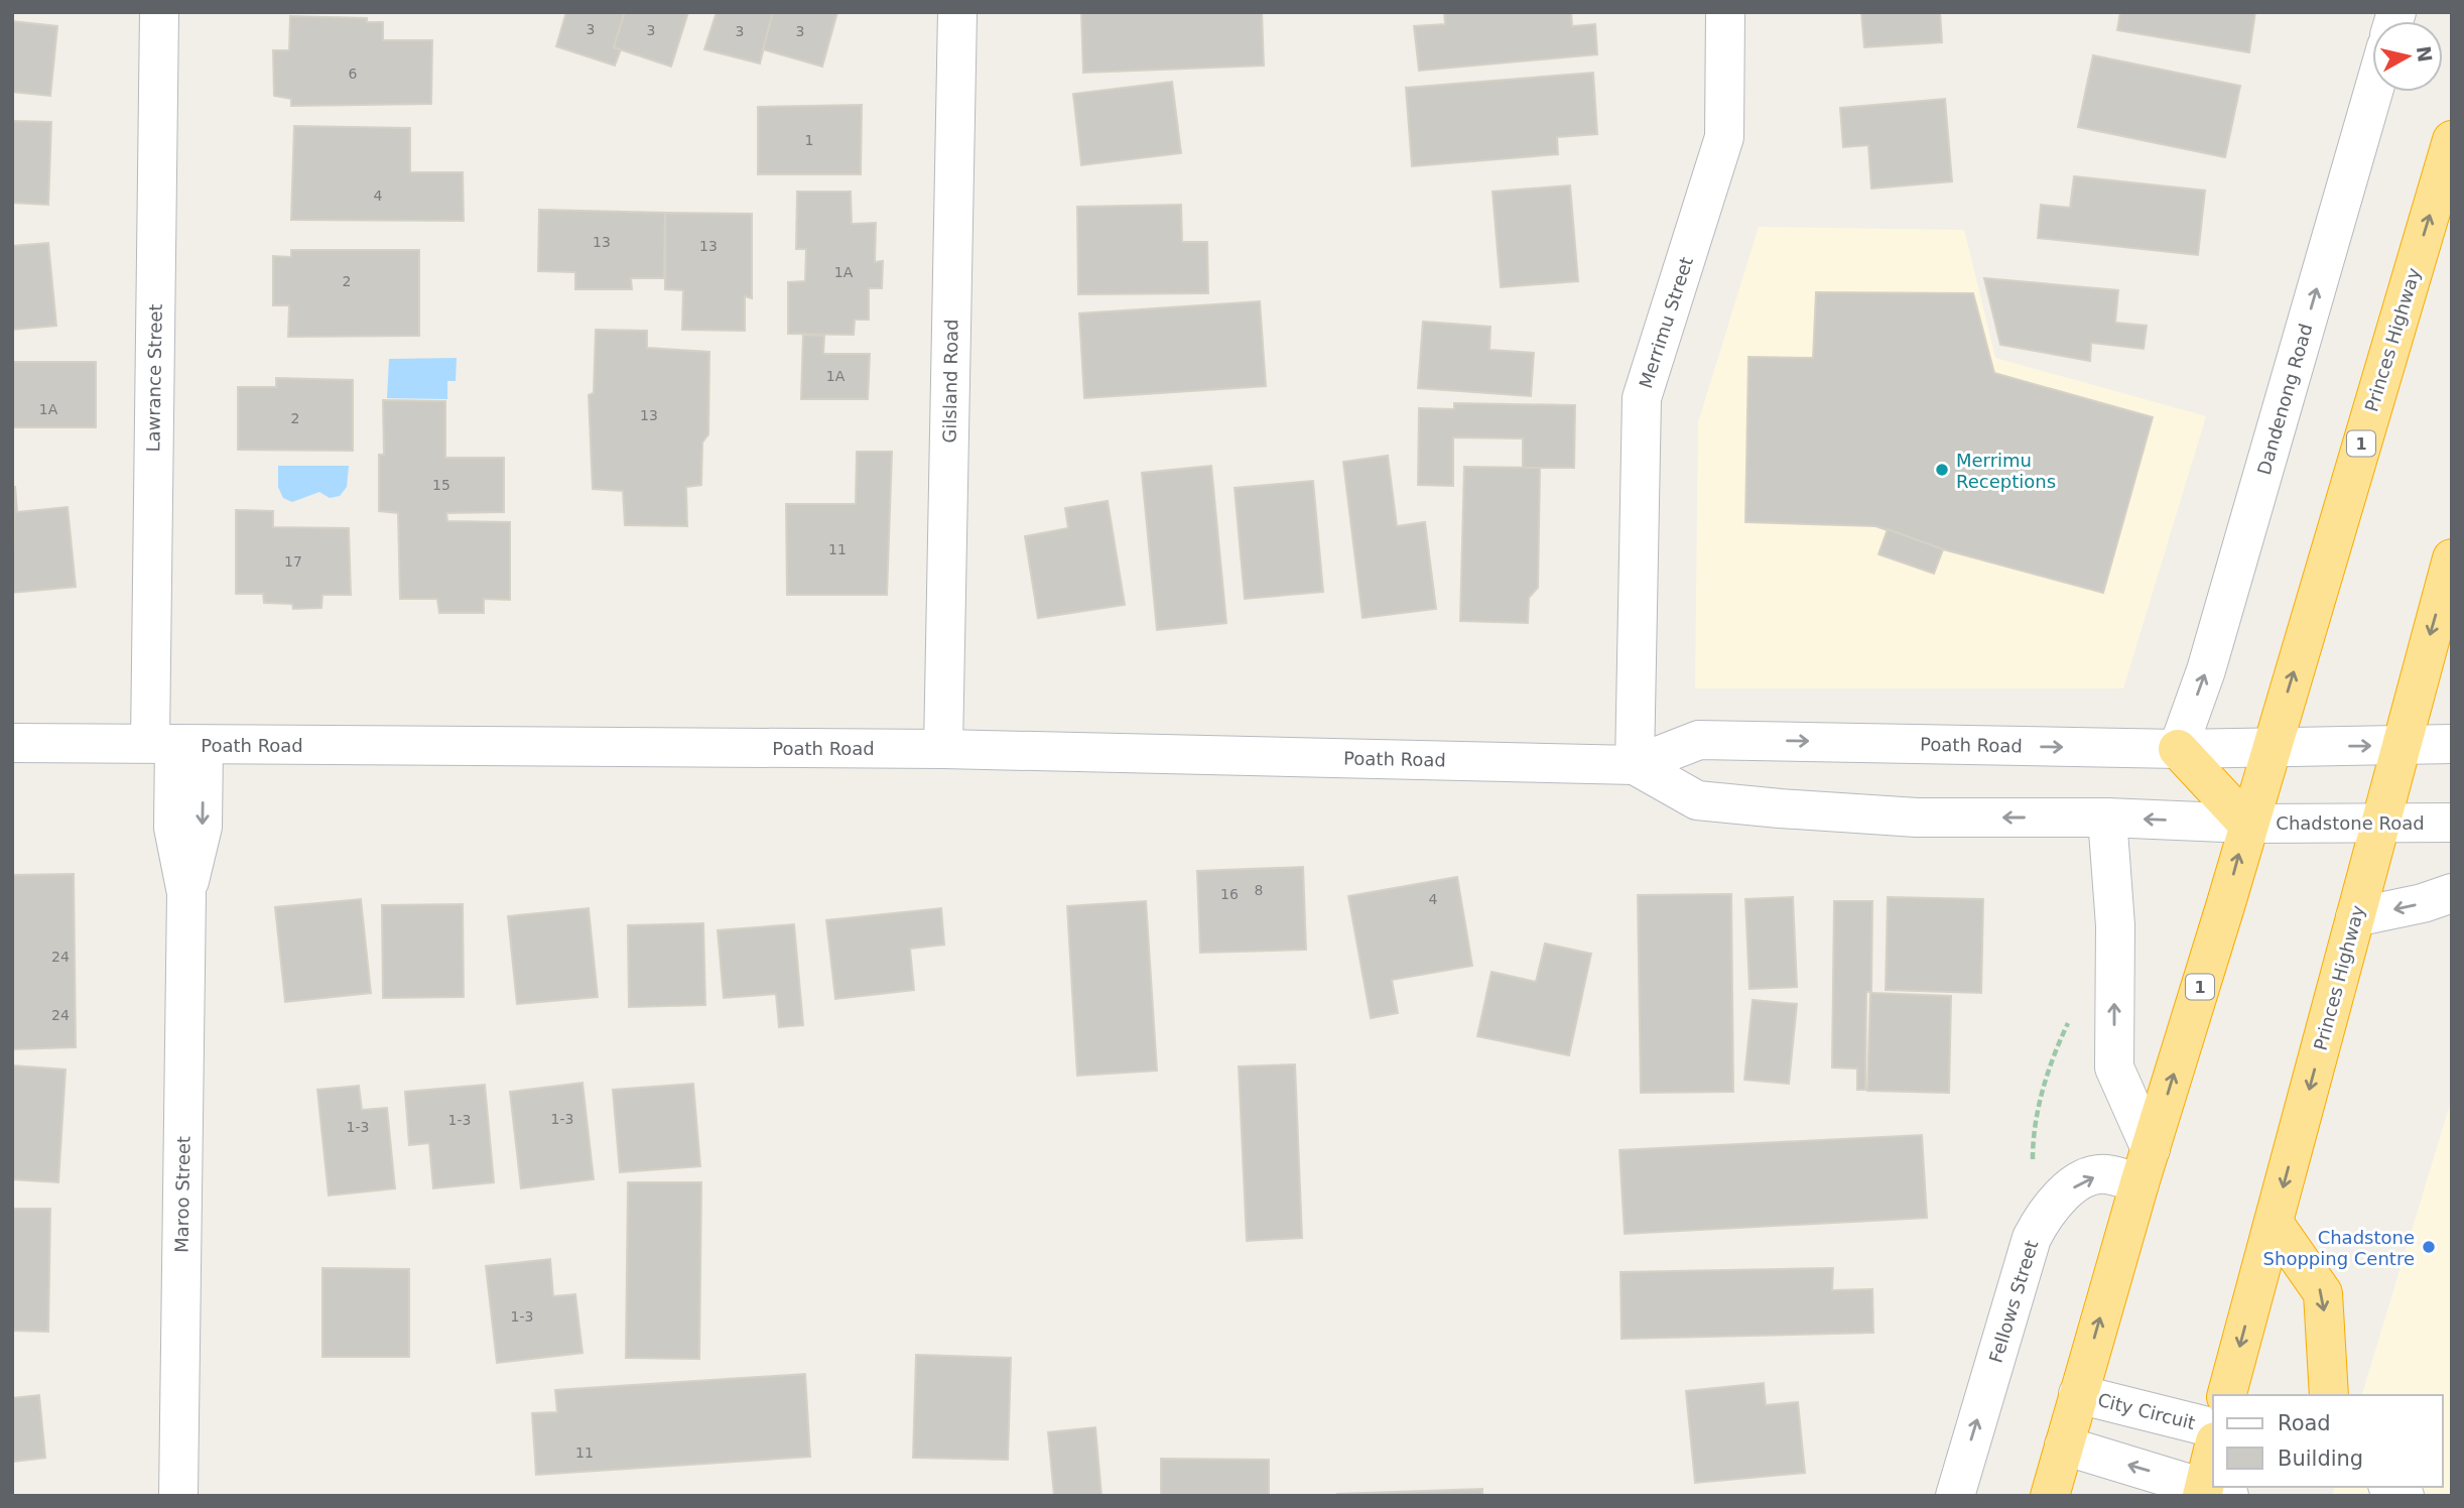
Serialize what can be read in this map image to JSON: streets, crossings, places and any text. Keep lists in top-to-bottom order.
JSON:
{
  "streets": {
    "highway": ["Princes Highway", "1"],
    "street": [
      "Merrimu Street",
      "Lawrance Street",
      "Gilsland Road",
      "Dandenong Road",
      "Poath Road",
      "Chadstone Road",
      "Maroo Street",
      "Fellows Street",
      "City Circuit"
    ]
  },
  "crossings": [
    ["Merrimu Street", "Poath Road"],
    ["Princes Highway", "1"],
    ["Princes Highway", "Poath Road"],
    ["Princes Highway", "Chadstone Road"],
    ["Lawrance Street", "Poath Road"],
    ["Lawrance Street", "Maroo Street"],
    ["Gilsland Road", "Poath Road"],
    ["Dandenong Road", "Poath Road"],
    ["1", "Poath Road"],
    ["1", "Chadstone Road"],
    ["1", "Fellows Street"],
    ["1", "City Circuit"],
    ["Poath Road", "Chadstone Road"],
    ["Poath Road", "Maroo Street"]
  ],
  "one_way": ["Dandenong Road", "Maroo Street", "Fellows Street"],
  "places": ["Merrimu Receptions", "Chadstone Shopping Centre"],
  "house_numbers": [
    "3",
    "3",
    "3",
    "3",
    "6",
    "1",
    "4",
    "13",
    "13",
    "1A",
    "2",
    "1A",
    "1A",
    "13",
    "2",
    "15",
    "11",
    "17",
    "8",
    "16",
    "4",
    "24",
    "24",
    "1-3",
    "1-3",
    "1-3",
    "1-3",
    "11"
  ],
  "legend": ["Road", "Building"],
  "north": "right"
}
